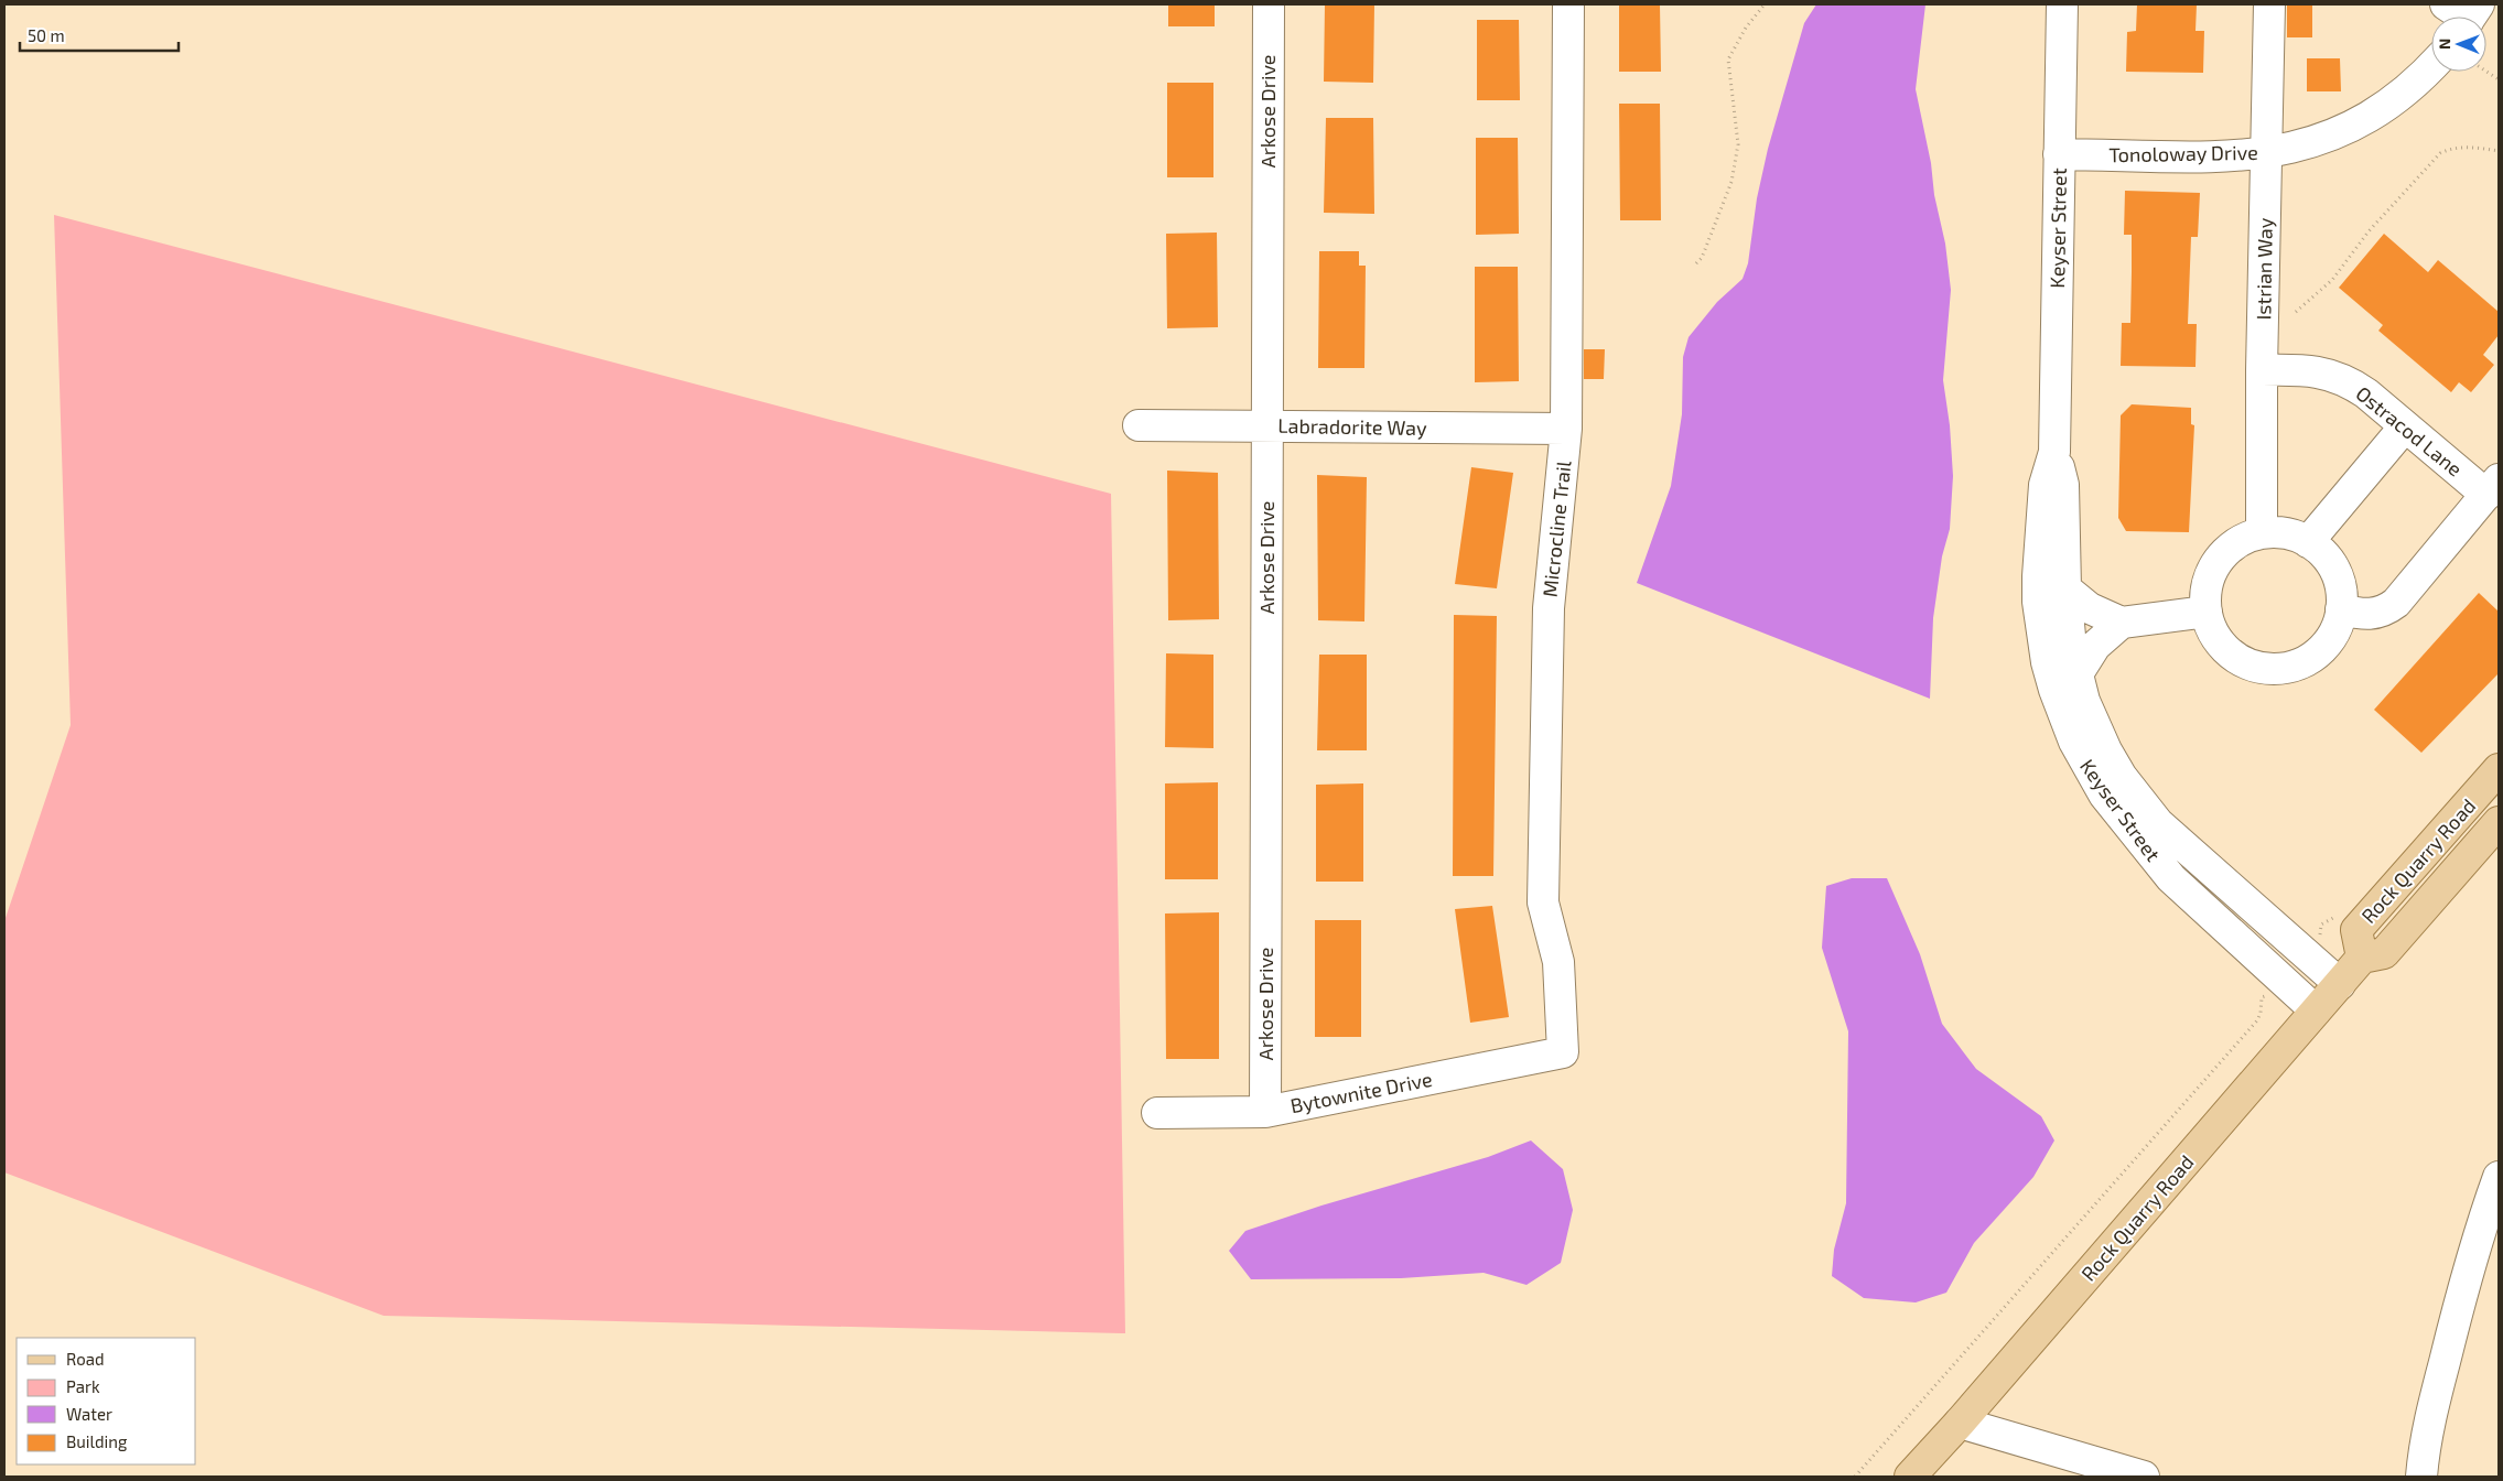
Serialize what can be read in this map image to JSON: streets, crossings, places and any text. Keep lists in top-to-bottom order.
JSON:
{
  "streets": {
    "main road": ["Rock Quarry Road"],
    "street": [
      "Arkose Drive",
      "Tonoloway Drive",
      "Keyser Street",
      "Istrian Way",
      "Labradorite Way",
      "Ostracod Lane",
      "Microcline Trail",
      "Bytownite Drive"
    ]
  },
  "crossings": [
    ["Arkose Drive", "Labradorite Way"],
    ["Arkose Drive", "Bytownite Drive"],
    ["Tonoloway Drive", "Keyser Street"],
    ["Tonoloway Drive", "Istrian Way"],
    ["Keyser Street", "Rock Quarry Road"],
    ["Istrian Way", "Ostracod Lane"],
    ["Labradorite Way", "Microcline Trail"],
    ["Microcline Trail", "Bytownite Drive"]
  ],
  "legend": [
    "Road",
    "Park",
    "Water",
    "Building"
  ],
  "scale_bar": "50 m",
  "north": "left"
}
